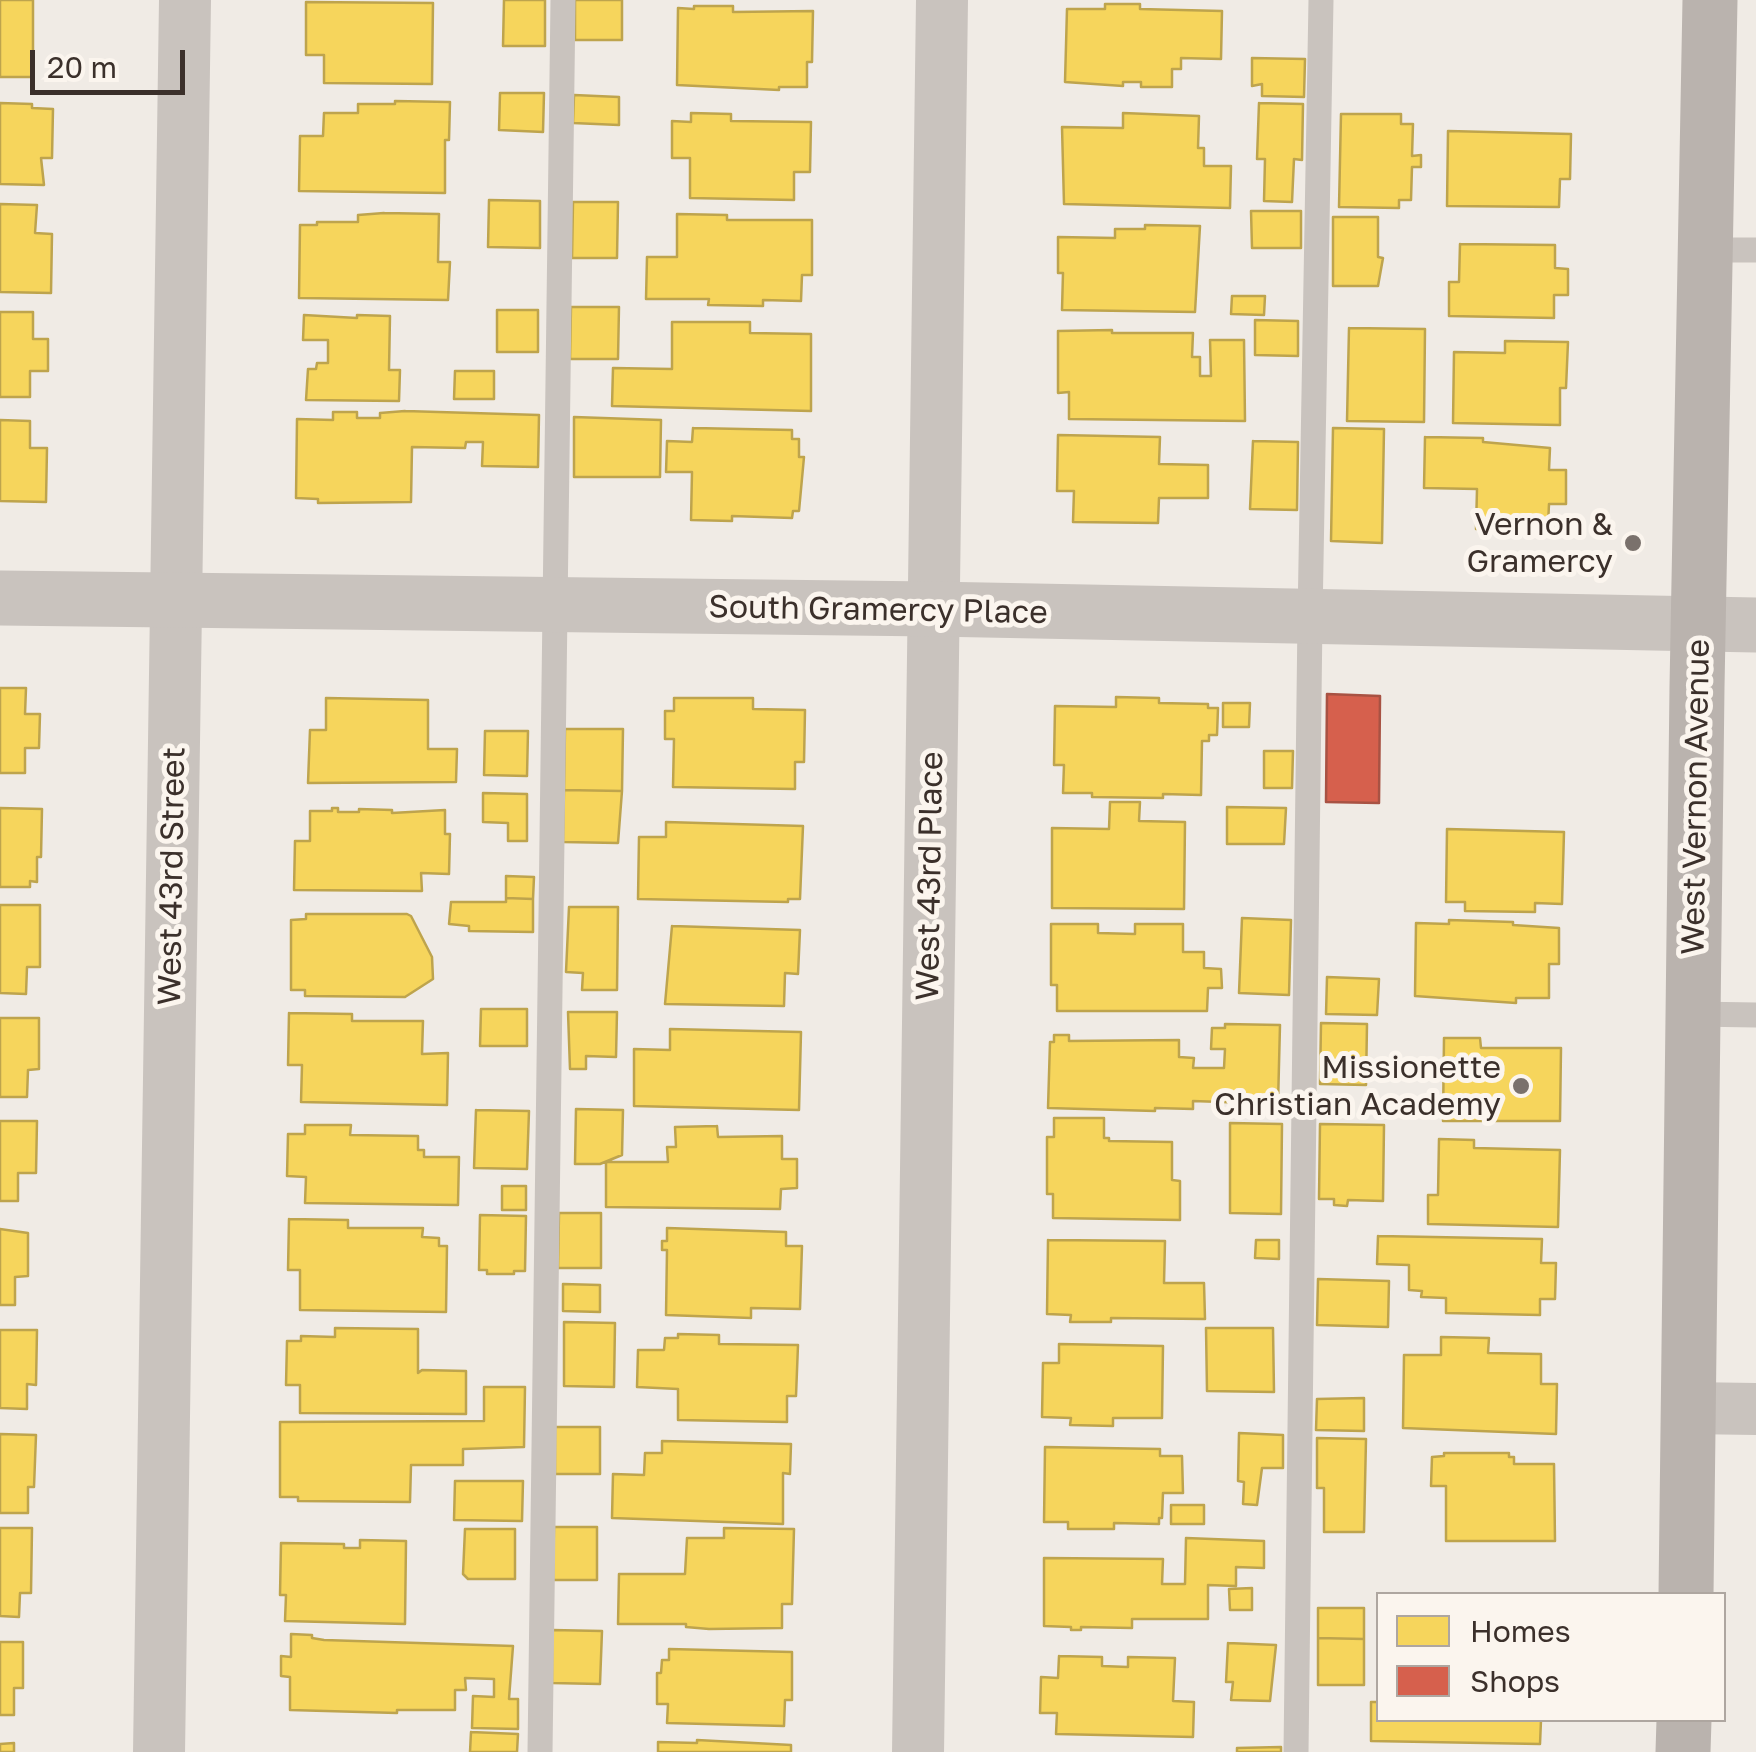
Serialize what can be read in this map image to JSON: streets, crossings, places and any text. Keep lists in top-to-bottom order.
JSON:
{
  "streets": {
    "main road": ["West Vernon Avenue"],
    "street": ["South Gramercy Place", "West 43rd Street", "West 43rd Place"]
  },
  "crossings": [
    ["South Gramercy Place", "West Vernon Avenue"],
    ["South Gramercy Place", "West 43rd Street"],
    ["South Gramercy Place", "West 43rd Place"]
  ],
  "places": ["Vernon & Gramercy", "Missionette Christian Academy"],
  "legend": ["Homes", "Shops"],
  "scale_bar": "20 m"
}
